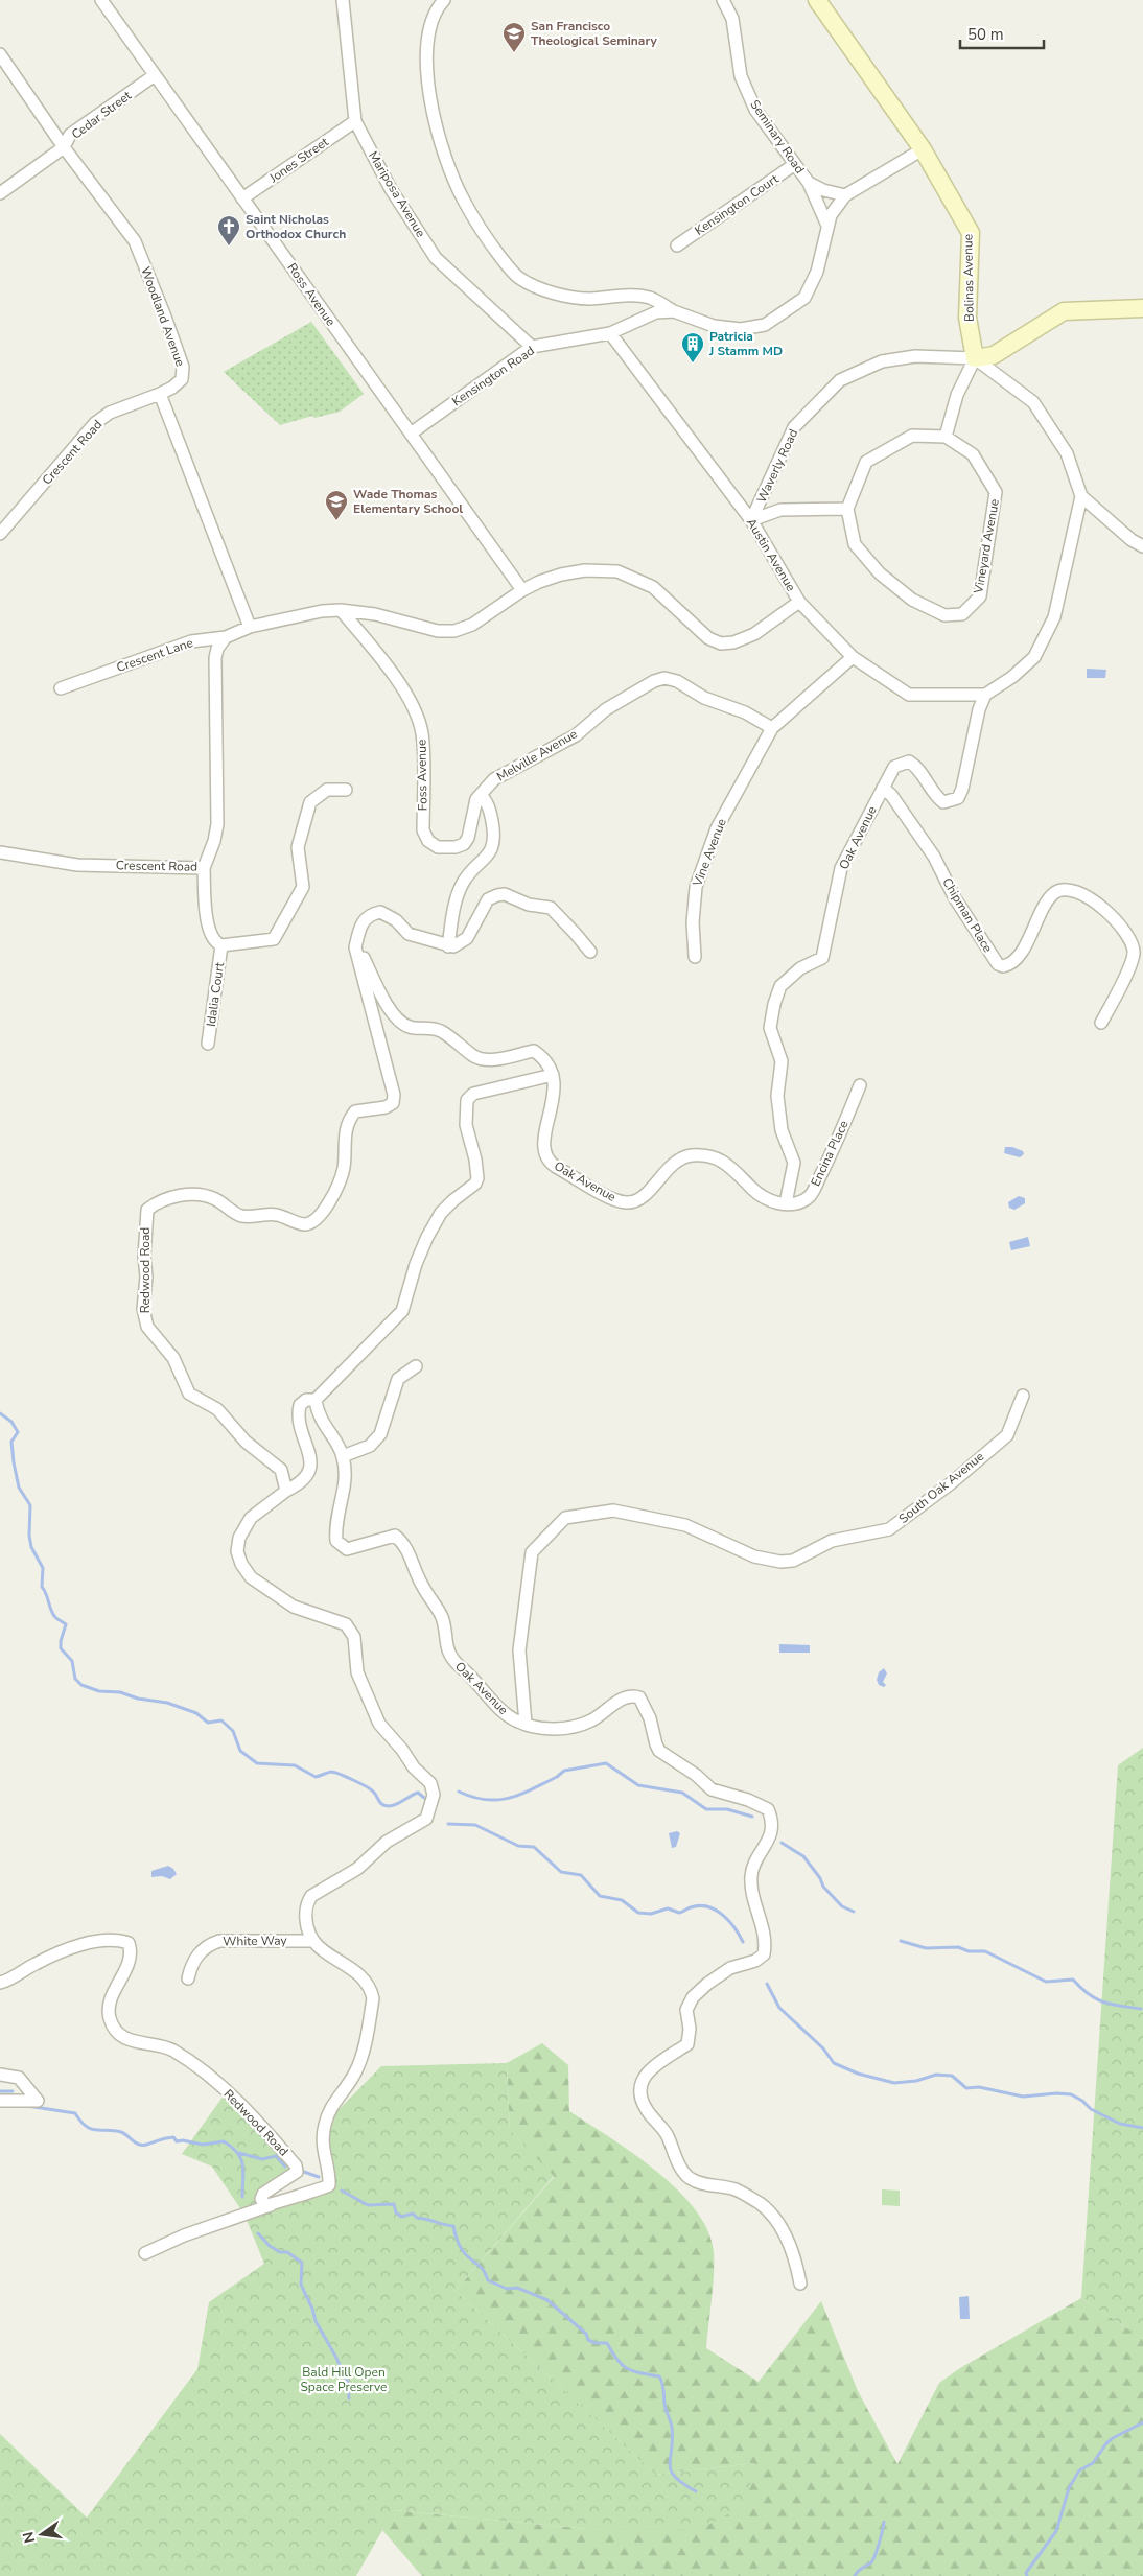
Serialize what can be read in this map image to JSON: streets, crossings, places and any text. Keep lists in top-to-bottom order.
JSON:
{
  "streets": {
    "street": [
      "Cedar Street",
      "Seminary Road",
      "Jones Street",
      "Mariposa Avenue",
      "Kensington Court",
      "Bolinas Avenue",
      "Ross Avenue",
      "Woodland Avenue",
      "Kensington Road",
      "Crescent Road",
      "Waverly Road",
      "Vineyard Avenue",
      "Austin Avenue",
      "Crescent Lane",
      "Melville Avenue",
      "Foss Avenue",
      "Oak Avenue",
      "Vine Avenue",
      "Chipman Place",
      "Idalia Court",
      "Encina Place",
      "Redwood Road",
      "South Oak Avenue",
      "White Way"
    ]
  },
  "crossings": [
    ["Cedar Street", "Ross Avenue"],
    ["Cedar Street", "Woodland Avenue"],
    ["Seminary Road", "Kensington Court"],
    ["Seminary Road", "Kensington Road"],
    ["Jones Street", "Mariposa Avenue"],
    ["Jones Street", "Ross Avenue"],
    ["Mariposa Avenue", "Kensington Road"],
    ["Bolinas Avenue", "Kensington Road"],
    ["Bolinas Avenue", "Waverly Road"],
    ["Ross Avenue", "Kensington Road"],
    ["Ross Avenue", "Crescent Lane"],
    ["Woodland Avenue", "Crescent Road"],
    ["Kensington Road", "Austin Avenue"],
    ["Crescent Road", "Crescent Lane"],
    ["Waverly Road", "Austin Avenue"],
    ["Austin Avenue", "Crescent Lane"],
    ["Austin Avenue", "Oak Avenue"],
    ["Crescent Lane", "Foss Avenue"],
    ["Melville Avenue", "Foss Avenue"],
    ["Melville Avenue", "Vine Avenue"],
    ["Oak Avenue", "Chipman Place"],
    ["Oak Avenue", "Encina Place"],
    ["Oak Avenue", "South Oak Avenue"]
  ],
  "parks": ["Bald Hill Open Space Preserve"],
  "places": {
    "school or university": ["San Francisco Theological Seminary", "Wade Thomas Elementary School"],
    "church": ["Saint Nicholas Orthodox Church"],
    "building": ["Patricia J Stamm MD"]
  },
  "scale_bar": "50 m",
  "north": "left"
}
